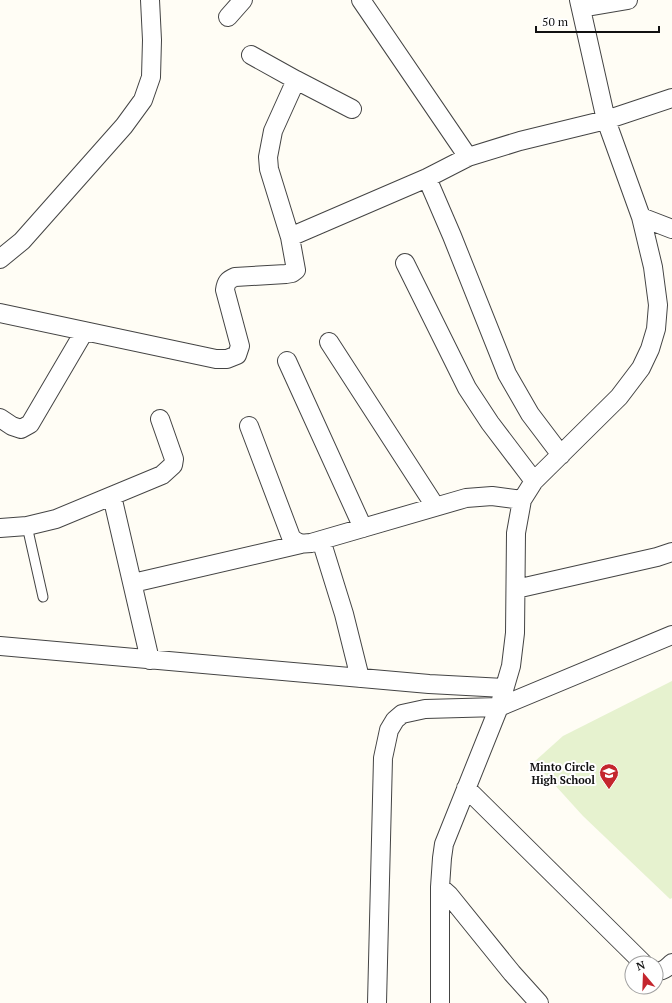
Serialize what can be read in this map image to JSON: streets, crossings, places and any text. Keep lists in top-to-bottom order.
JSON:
{
  "places": {
    "school or university": ["Minto Circle High School"]
  },
  "scale_bar": "50 m",
  "north": "top"
}
